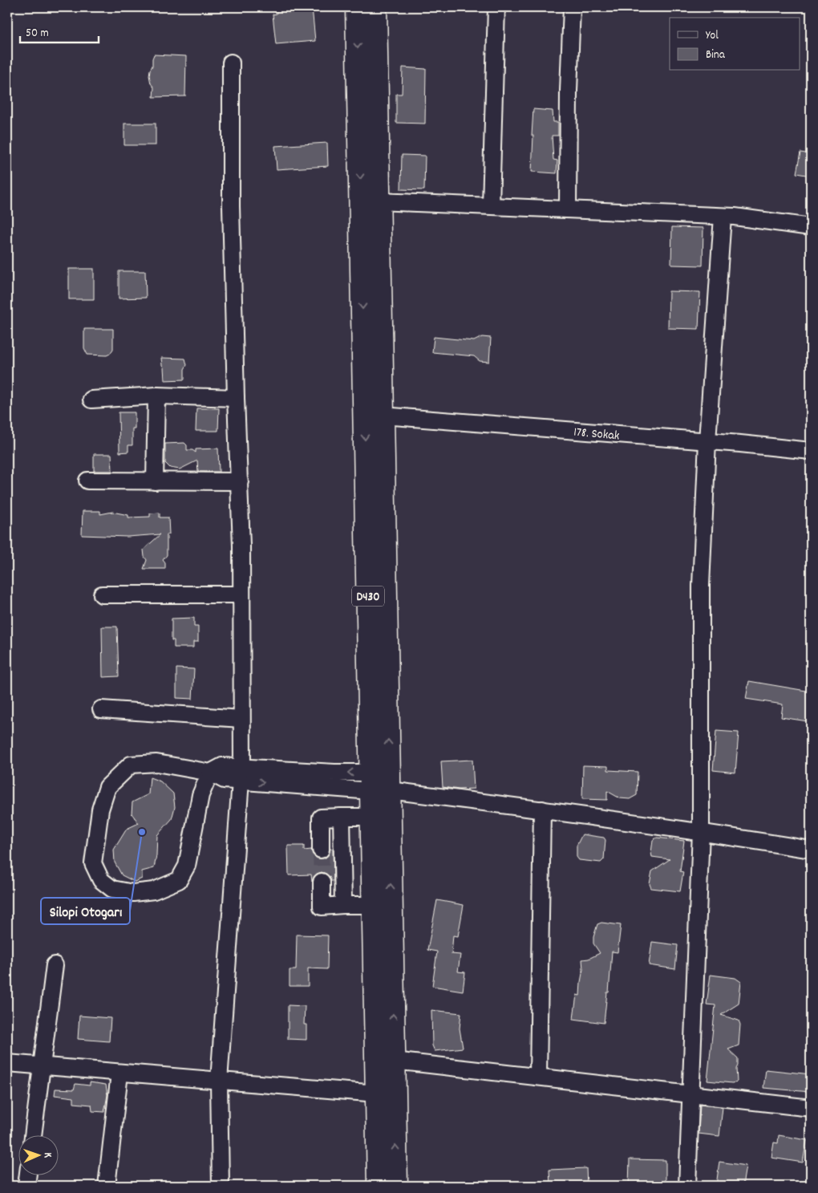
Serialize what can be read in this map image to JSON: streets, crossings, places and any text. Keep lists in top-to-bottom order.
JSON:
{
  "streets": {
    "highway": ["D430"],
    "street": ["178. Sokak"]
  },
  "crossings": [
    ["178. Sokak", "D430"]
  ],
  "places": ["Silopi Otogarı"],
  "legend": ["Yol", "Bina"],
  "scale_bar": "50 m",
  "north": "right"
}
